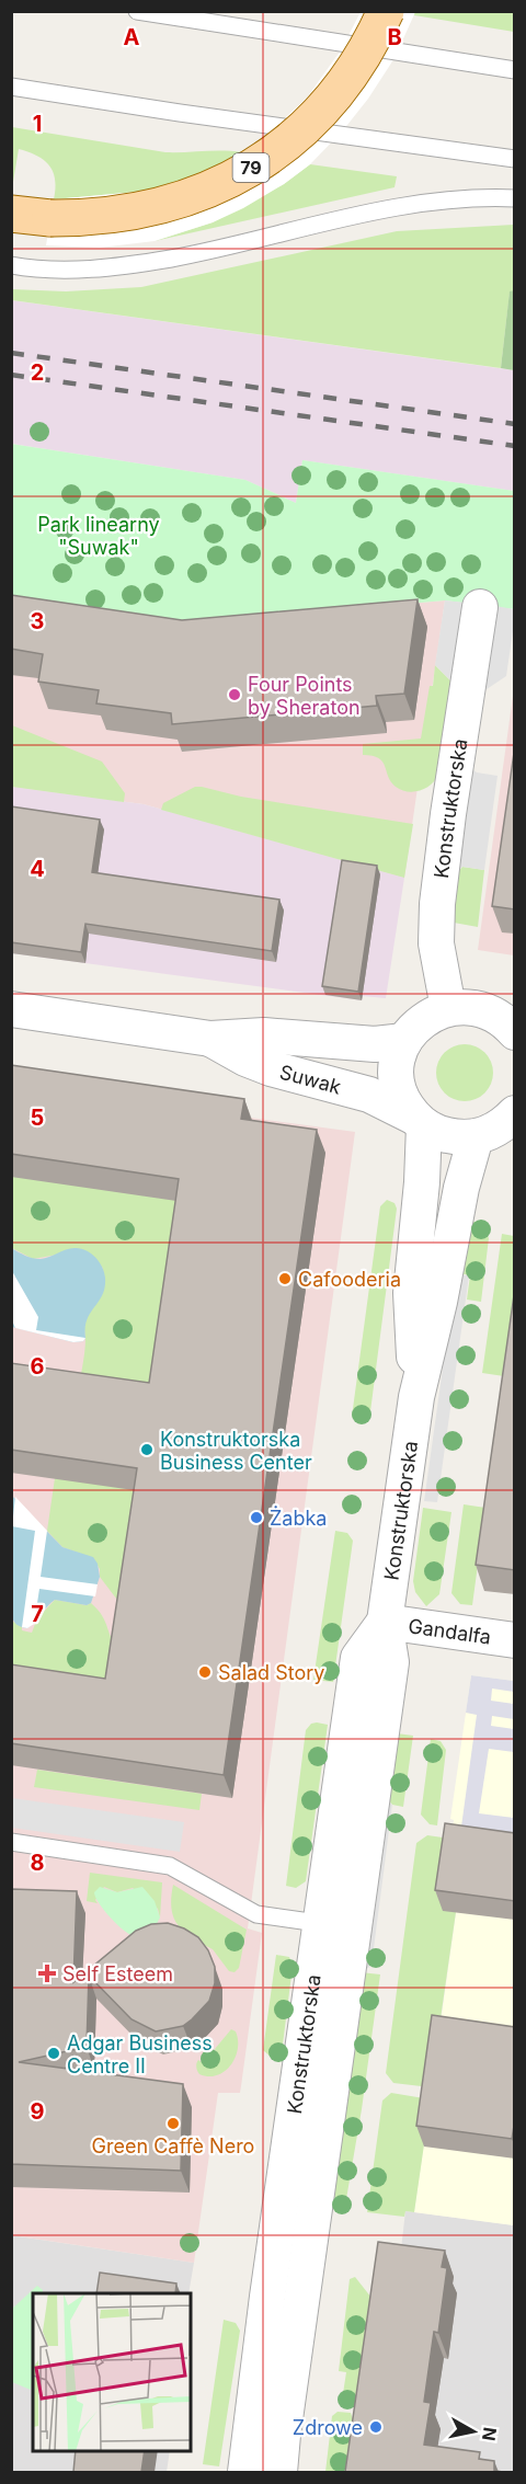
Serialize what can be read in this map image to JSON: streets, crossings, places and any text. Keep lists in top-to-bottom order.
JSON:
{
  "streets": {
    "main road": ["79"],
    "street": ["Konstruktorska", "Suwak", "Gandalfa"]
  },
  "crossings": [
    ["Konstruktorska", "Suwak"],
    ["Konstruktorska", "Gandalfa"]
  ],
  "parks": ["Park linearny \"Suwak\""],
  "places": {
    "other": [
      "Four Points by Sheraton",
      "Cafooderia",
      "Konstruktorska Business Center",
      "Żabka",
      "Salad Story",
      "Adgar Business Centre II",
      "Green Caffè Nero",
      "Zdrowe"
    ],
    "health": ["Self Esteem"]
  },
  "north": "right",
  "grid": {
    "columns": ["A", "B"],
    "rows": [
      "1",
      "2",
      "3",
      "4",
      "5",
      "6",
      "7",
      "8",
      "9"
    ]
  }
}
